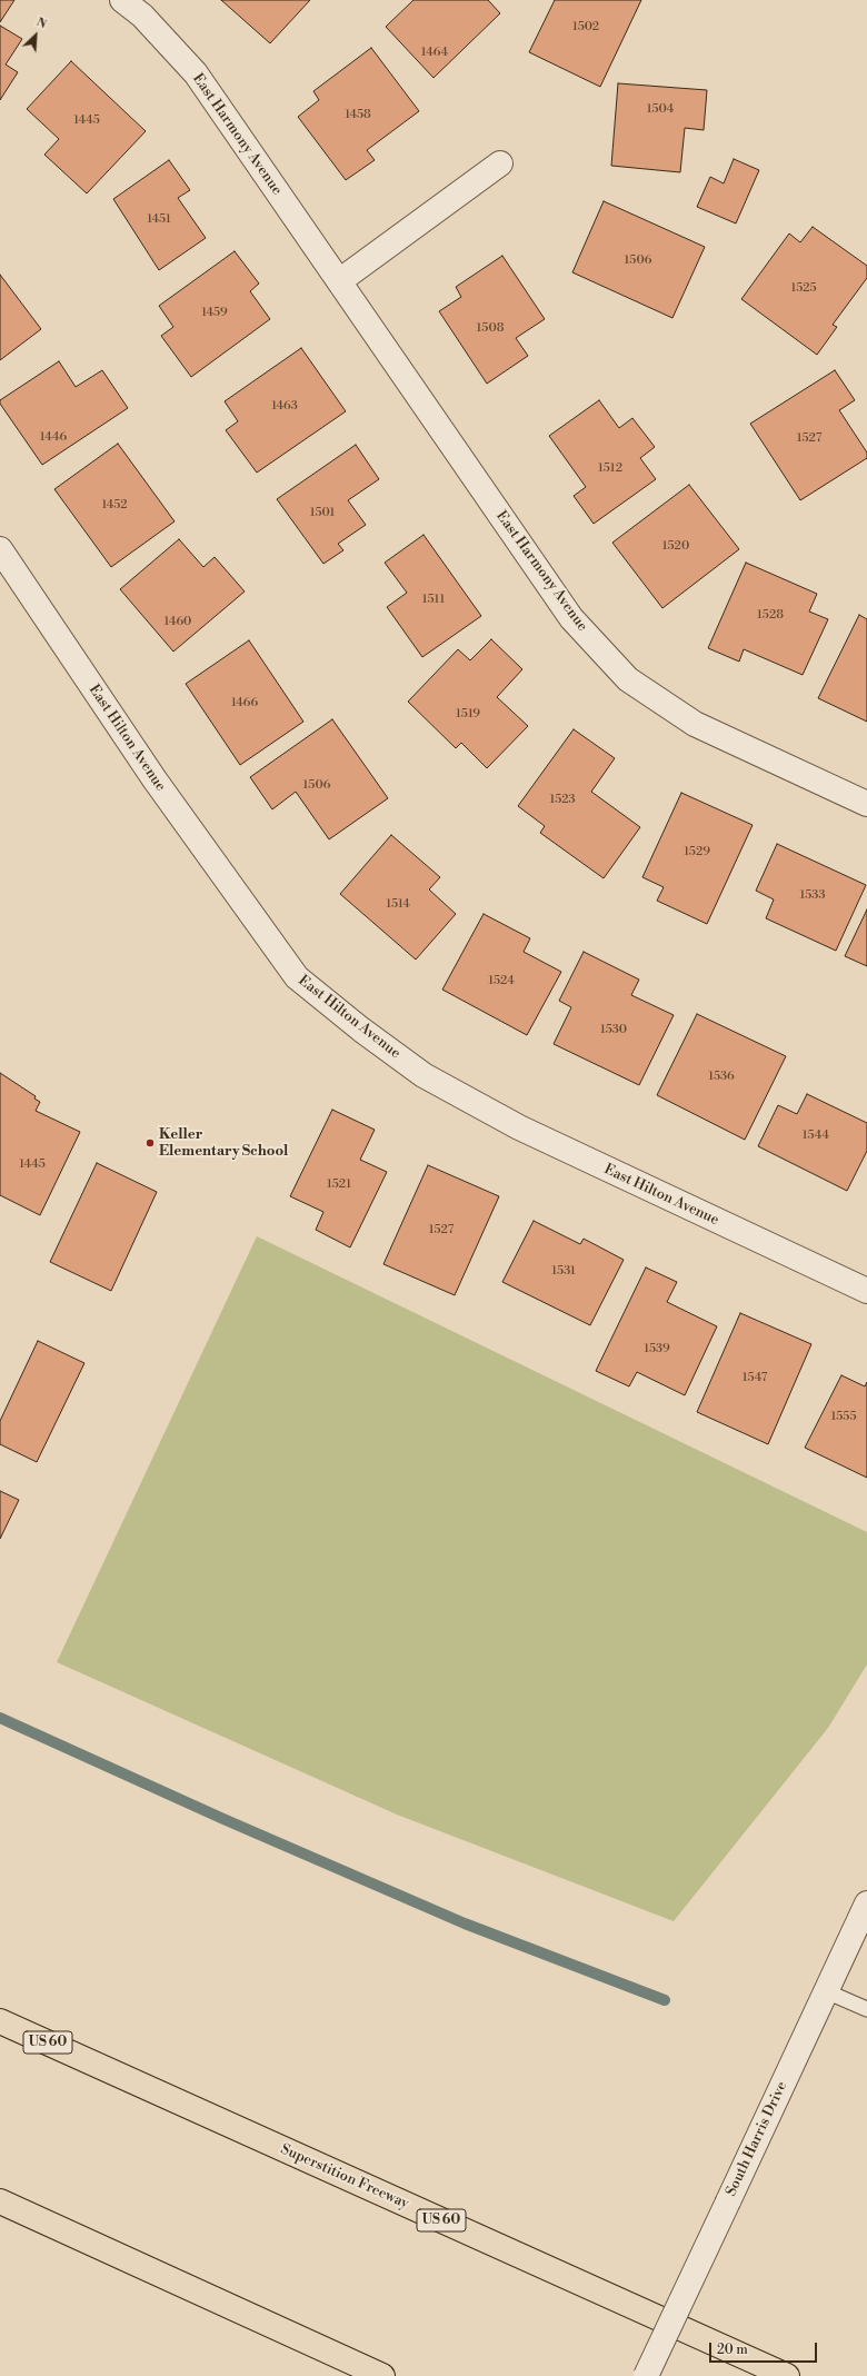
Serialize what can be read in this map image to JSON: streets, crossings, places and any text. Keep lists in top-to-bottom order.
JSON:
{
  "streets": {
    "highway": ["US 60", "Superstition Freeway"],
    "street": ["East Harmony Avenue", "East Hilton Avenue", "South Harris Drive"]
  },
  "places": ["Keller Elementary School"],
  "house_numbers": [
    "1502",
    "1464",
    "1504",
    "1458",
    "1445",
    "1451",
    "1506",
    "1525",
    "1459",
    "1508",
    "1463",
    "1446",
    "1527",
    "1512",
    "1452",
    "1501",
    "1520",
    "1511",
    "1528",
    "1460",
    "1466",
    "1519",
    "1506",
    "1523",
    "1529",
    "1533",
    "1514",
    "1524",
    "1530",
    "1536",
    "1544",
    "1445",
    "1521",
    "1527",
    "1531",
    "1539",
    "1547",
    "1555"
  ],
  "scale_bar": "20 m",
  "north": "top right"
}
